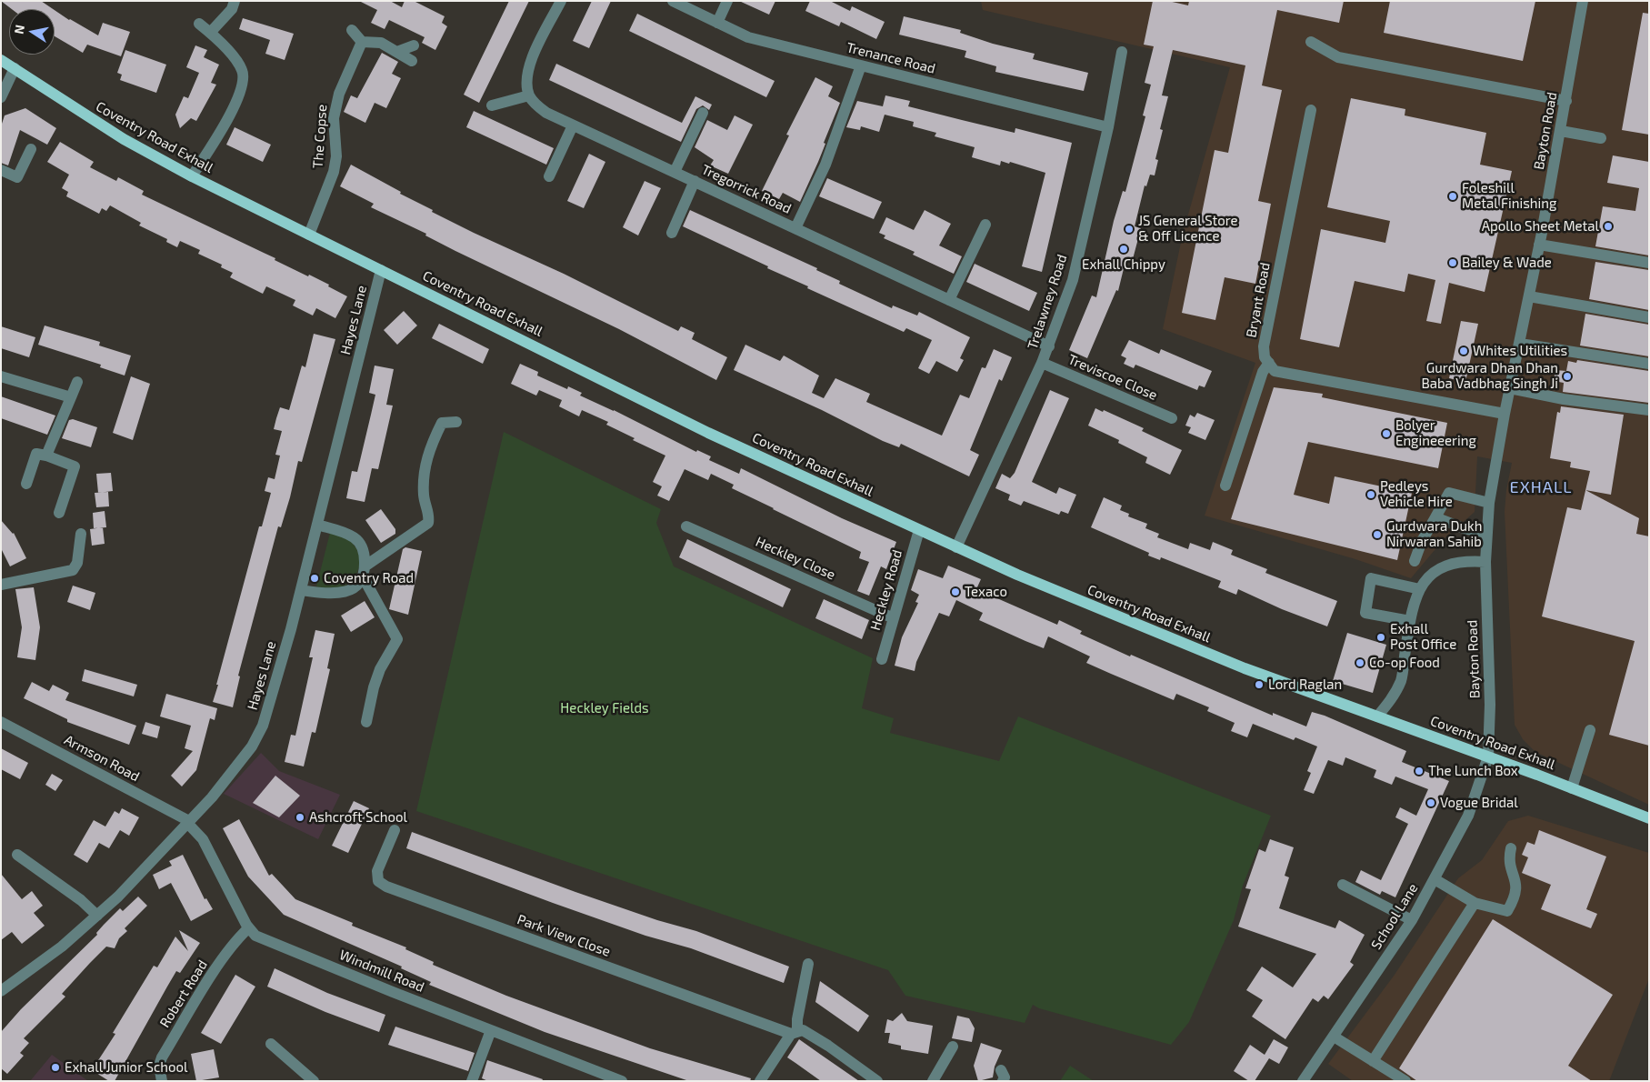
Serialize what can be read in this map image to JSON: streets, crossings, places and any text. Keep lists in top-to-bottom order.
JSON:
{
  "streets": {
    "main road": ["Coventry Road Exhall"],
    "street": [
      "Trenance Road",
      "Bayton Road",
      "The Copse",
      "Tregorrick Road",
      "Bryant Road",
      "Trelawney Road",
      "Hayes Lane",
      "Treviscoe Close",
      "Heckley Close",
      "Heckley Road",
      "Armson Road",
      "School Lane",
      "Park View Close",
      "Windmill Road",
      "Robert Road"
    ]
  },
  "crossings": [
    ["Trenance Road", "Trelawney Road"],
    ["Bayton Road", "Coventry Road Exhall"],
    ["Bayton Road", "School Lane"],
    ["The Copse", "Coventry Road Exhall"],
    ["Coventry Road Exhall", "Trelawney Road"],
    ["Coventry Road Exhall", "Hayes Lane"],
    ["Coventry Road Exhall", "Heckley Road"],
    ["Coventry Road Exhall", "School Lane"],
    ["Tregorrick Road", "Trelawney Road"],
    ["Trelawney Road", "Treviscoe Close"],
    ["Hayes Lane", "Armson Road"],
    ["Hayes Lane", "Windmill Road"],
    ["Heckley Close", "Heckley Road"],
    ["Armson Road", "Windmill Road"],
    ["Windmill Road", "Robert Road"]
  ],
  "districts": ["EXHALL"],
  "parks": ["Heckley Fields"],
  "places": [
    "Foleshill Metal Finishing",
    "Apollo Sheet Metal",
    "JS General Store & Off Licence",
    "Exhall Chippy",
    "Bailey & Wade",
    "Whites Utilities",
    "Gurdwara Dhan Dhan Baba Vadbhag Singh Ji",
    "Bolyer Engineeering",
    "Pedleys Vehicle Hire",
    "Gurdwara Dukh Nirwaran Sahib",
    "Coventry Road",
    "Texaco",
    "Exhall Post Office",
    "Co-op Food",
    "Lord Raglan",
    "The Lunch Box",
    "Vogue Bridal",
    "Ashcroft School",
    "Exhall Junior School"
  ],
  "north": "left"
}
